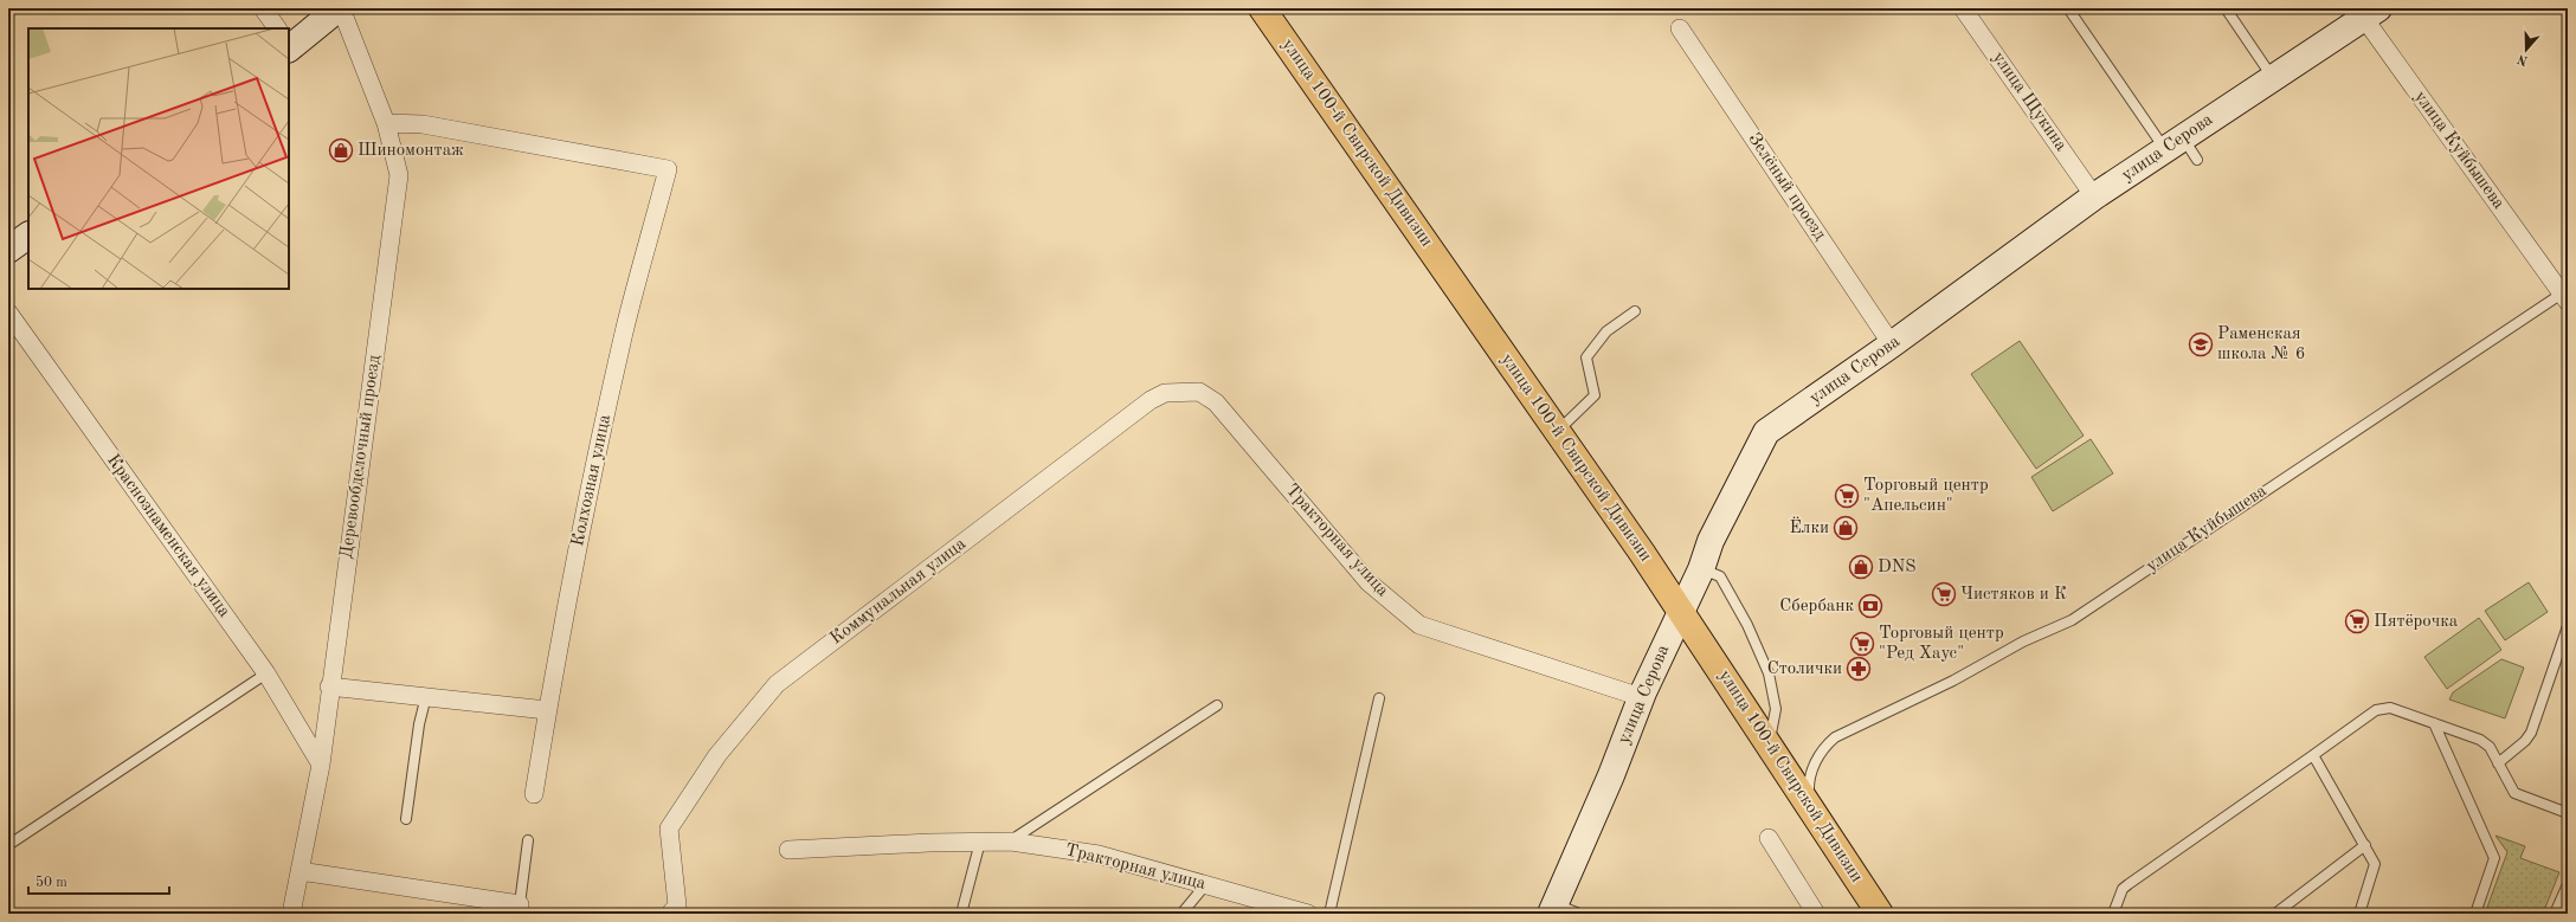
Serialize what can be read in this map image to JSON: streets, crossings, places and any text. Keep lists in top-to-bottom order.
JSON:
{
  "streets": {
    "main road": ["улица 100-й Свирской Дивизии"],
    "street": [
      "улица Щукина",
      "улица Серова",
      "улица Куйбышева",
      "Зелёный проезд",
      "Деревообделочный проезд",
      "Колхозная улица",
      "Краснознаменская улица",
      "Тракторная улица",
      "Коммунальная улица"
    ]
  },
  "crossings": [
    ["улица Щукина", "улица Серова"],
    ["улица 100-й Свирской Дивизии", "улица Серова"],
    ["улица 100-й Свирской Дивизии", "улица Куйбышева"],
    ["улица Серова", "улица Куйбышева"],
    ["улица Серова", "Зелёный проезд"],
    ["улица Серова", "Тракторная улица"],
    ["Деревообделочный проезд", "Колхозная улица"],
    ["Деревообделочный проезд", "Краснознаменская улица"],
    ["Тракторная улица", "Коммунальная улица"]
  ],
  "places": {
    "shop": ["Шиномонтаж", "Ёлки", "DNS"],
    "school or university": ["Раменская школа № 6"],
    "supermarket": [
      "Торговый центр \"Апельсин\"",
      "Чистяков и К",
      "Пятёрочка",
      "Торговый центр \"Ред Хаус\""
    ],
    "bank": ["Сбербанк"],
    "pharmacy": ["Столички"]
  },
  "scale_bar": "50 m",
  "north": "bottom"
}
